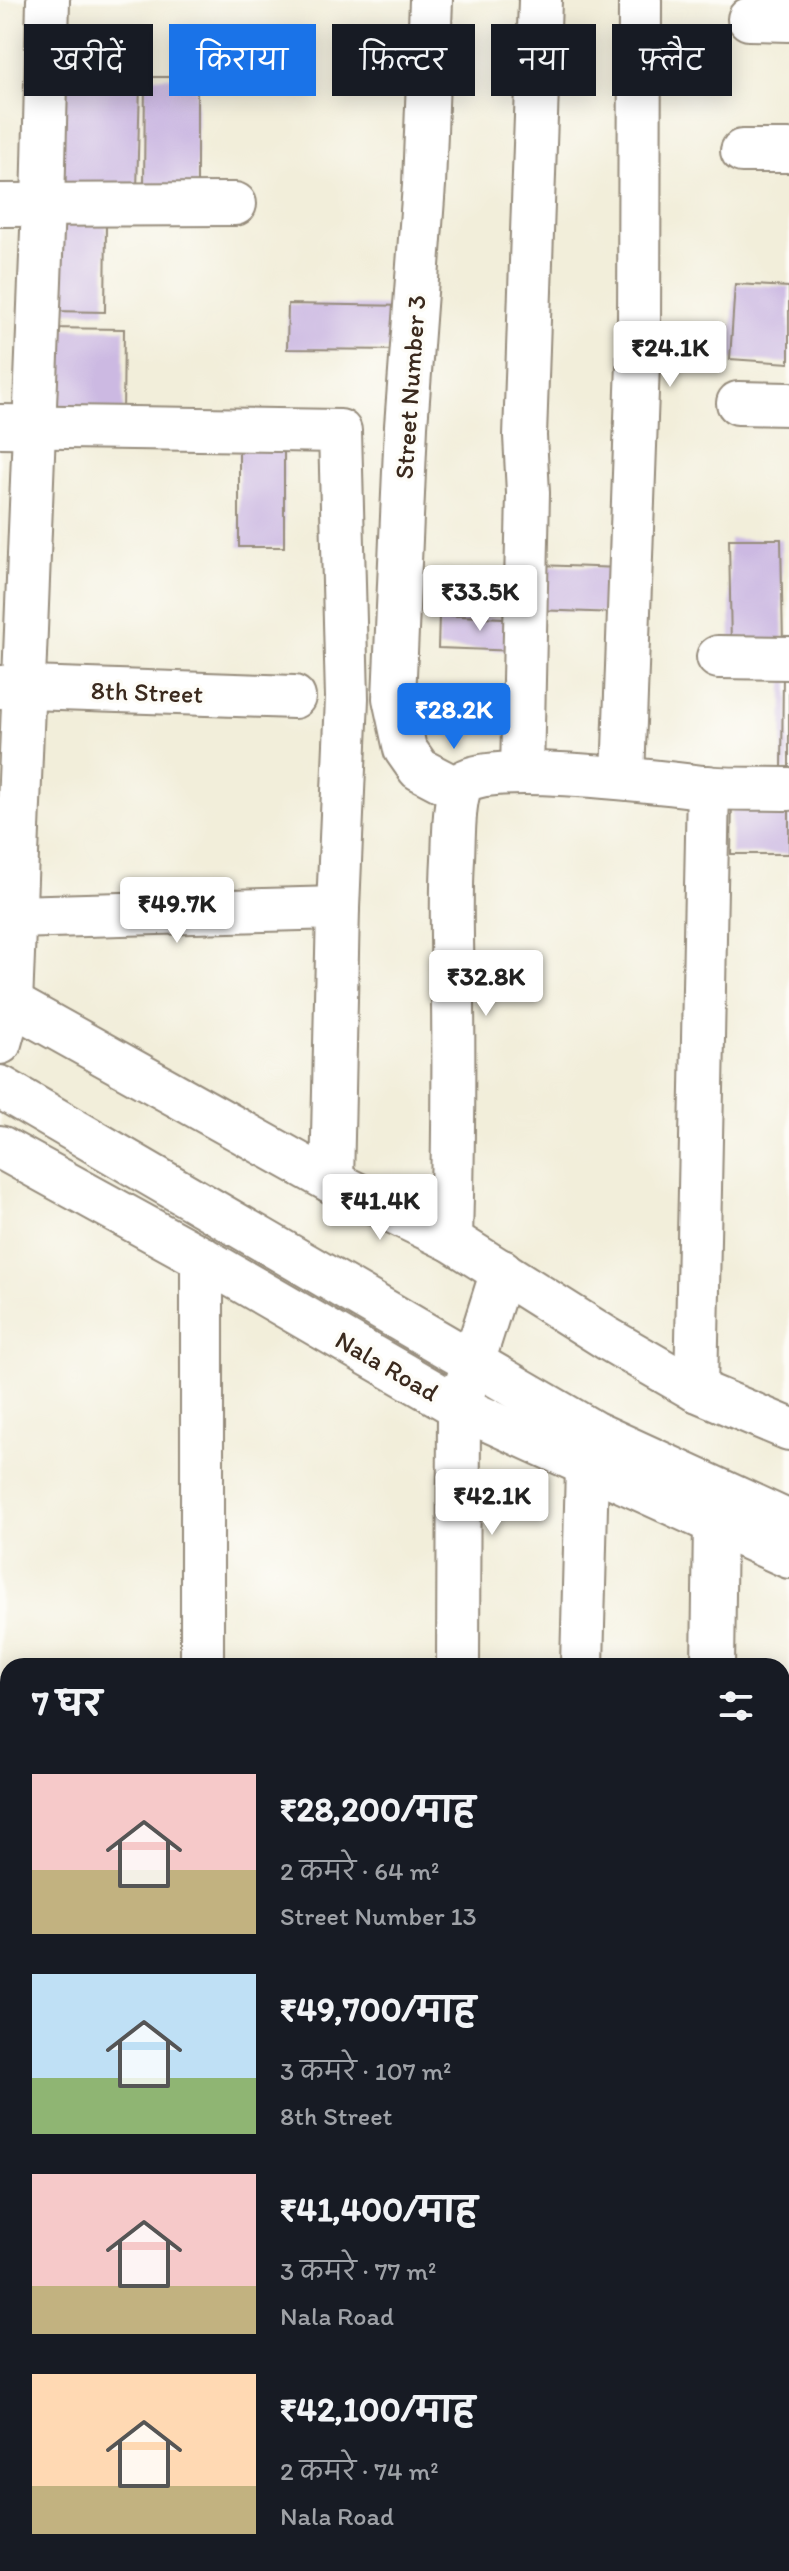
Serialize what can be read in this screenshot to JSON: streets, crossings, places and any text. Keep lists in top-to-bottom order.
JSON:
{
  "streets": {
    "street": ["Street Number 3", "8th Street", "Nala Road"]
  },
  "page": {
    "chip": [
      "खरीदें",
      "किराया",
      "फ़िल्टर",
      "नया",
      "फ़्लैट"
    ],
    "price": [
      "₹24.1K",
      "₹33.5K",
      "₹28.2K",
      "₹49.7K",
      "₹32.8K",
      "₹41.4K",
      "₹42.1K"
    ],
    "heading": "7 घर",
    "list": [
      {
        "name": "₹28,200/माह",
        "note": "2 कमरे · 64 m² · Street Number 13"
      },
      {
        "name": "₹49,700/माह",
        "note": "3 कमरे · 107 m² · 8th Street"
      },
      {
        "name": "₹41,400/माह",
        "note": "3 कमरे · 77 m² · Nala Road"
      },
      {
        "name": "₹42,100/माह",
        "note": "2 कमरे · 74 m² · Nala Road"
      }
    ]
  }
}
